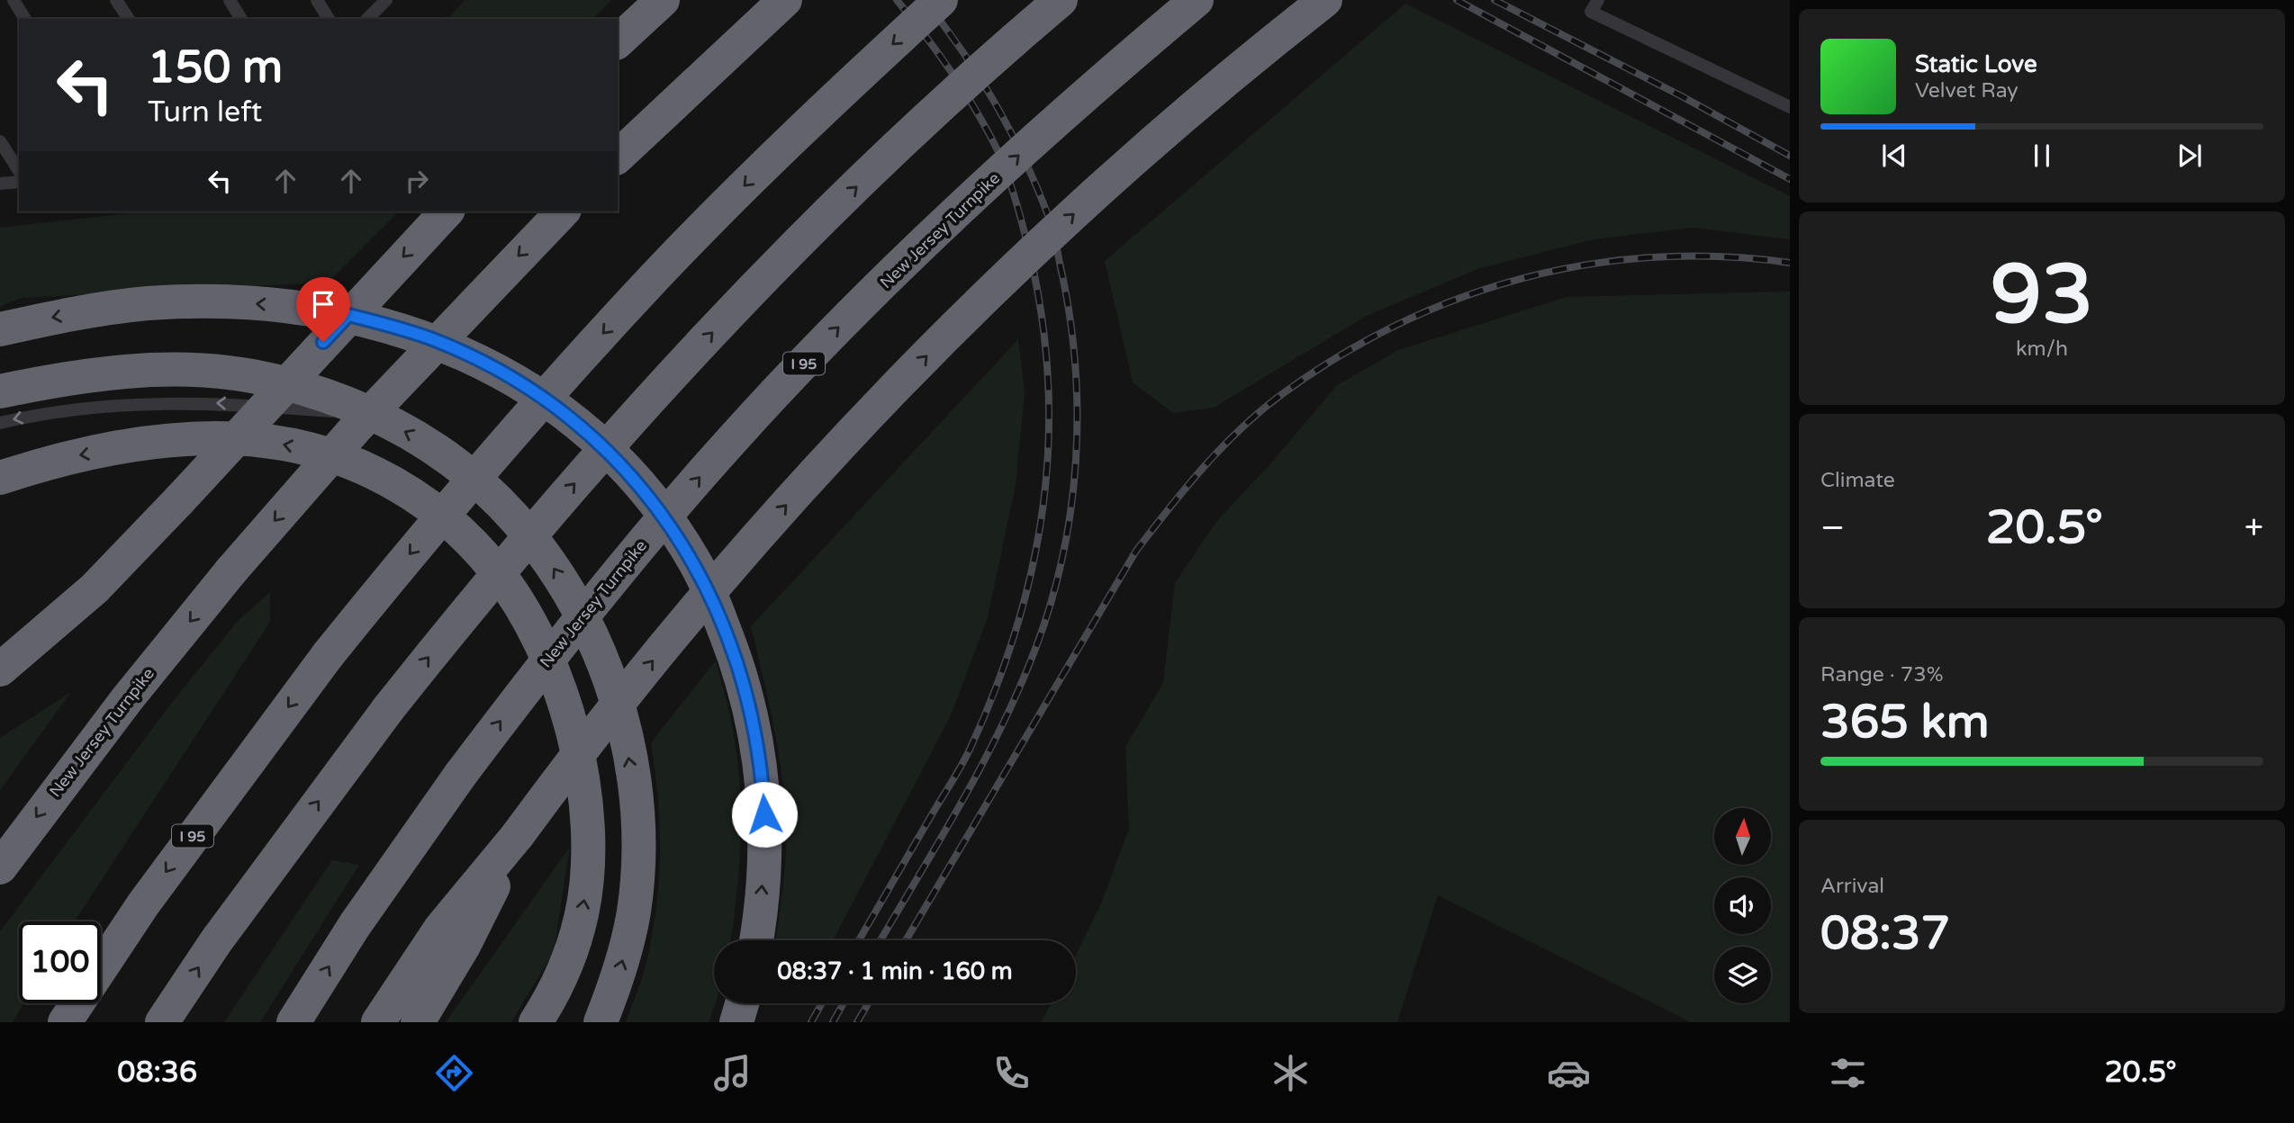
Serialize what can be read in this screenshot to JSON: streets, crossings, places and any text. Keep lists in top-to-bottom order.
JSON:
{
  "streets": {
    "highway": ["New Jersey Turnpike", "I 95"]
  },
  "north": "top",
  "page": {
    "turn": ["150 m", "Turn left"],
    "song": ["Static Love", "Velvet Ray"],
    "tile": [
      ["93", "km/h"],
      "Climate",
      ["Range · 73%", "365 km"],
      ["Arrival", "08:37"]
    ],
    "heat": ["−", "20.5°", "+"],
    "limit": "100",
    "trip": "08:37 · 1 min · 160 m",
    "tabs": ["08:36", "20.5°"]
  }
}
